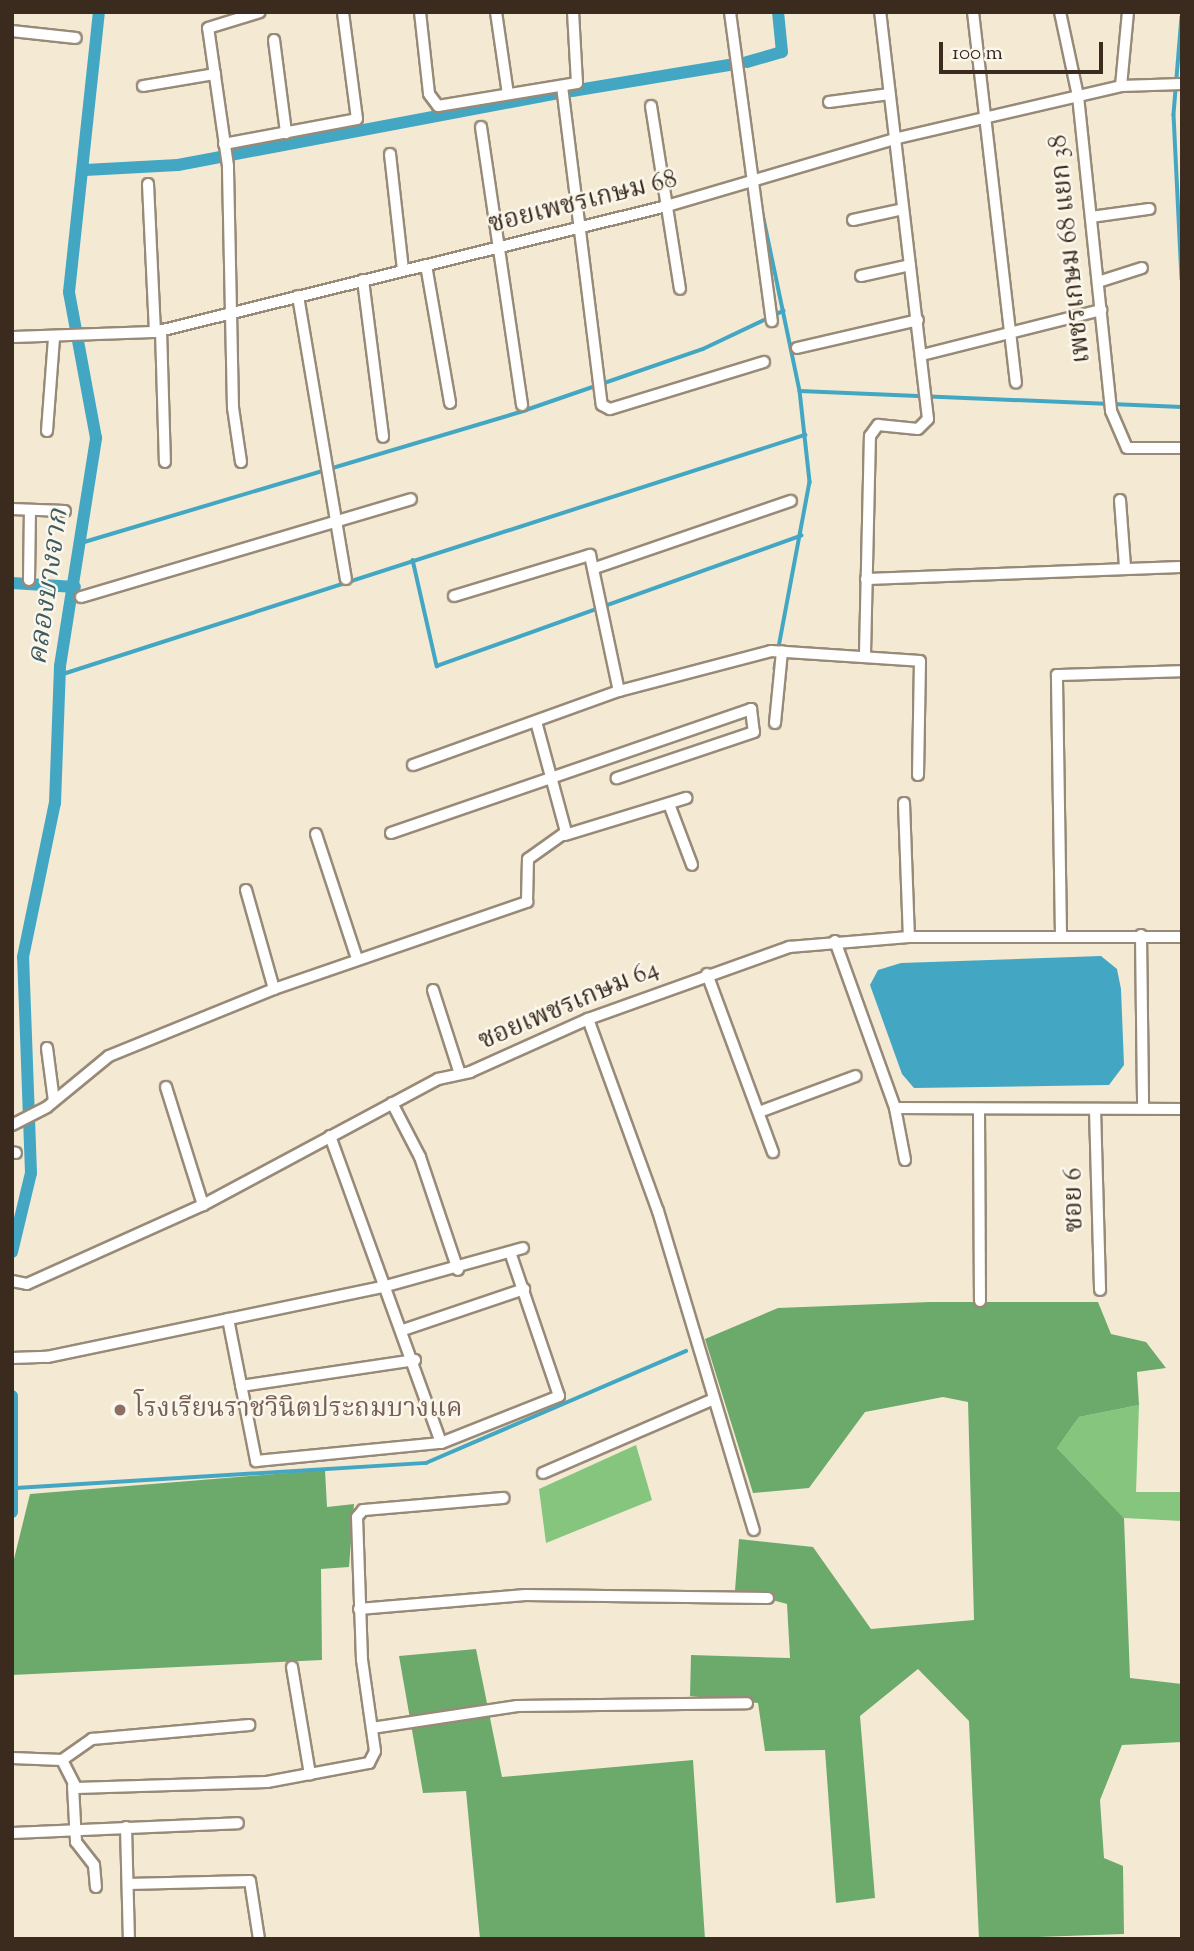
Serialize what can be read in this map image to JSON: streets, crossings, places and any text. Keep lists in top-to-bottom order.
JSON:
{
  "streets": {
    "street": [
      "ซอยเพชรเกษม 68",
      "เพชรเกษม 68 แยก 38",
      "ซอยเพชรเกษม 64",
      "ซอย 6"
    ]
  },
  "crossings": [
    ["ซอยเพชรเกษม 68", "เพชรเกษม 68 แยก 38"]
  ],
  "water": ["คลองบางจาก"],
  "places": ["โรงเรียนราชวินิตประถมบางแค"],
  "scale_bar": "100 m"
}
